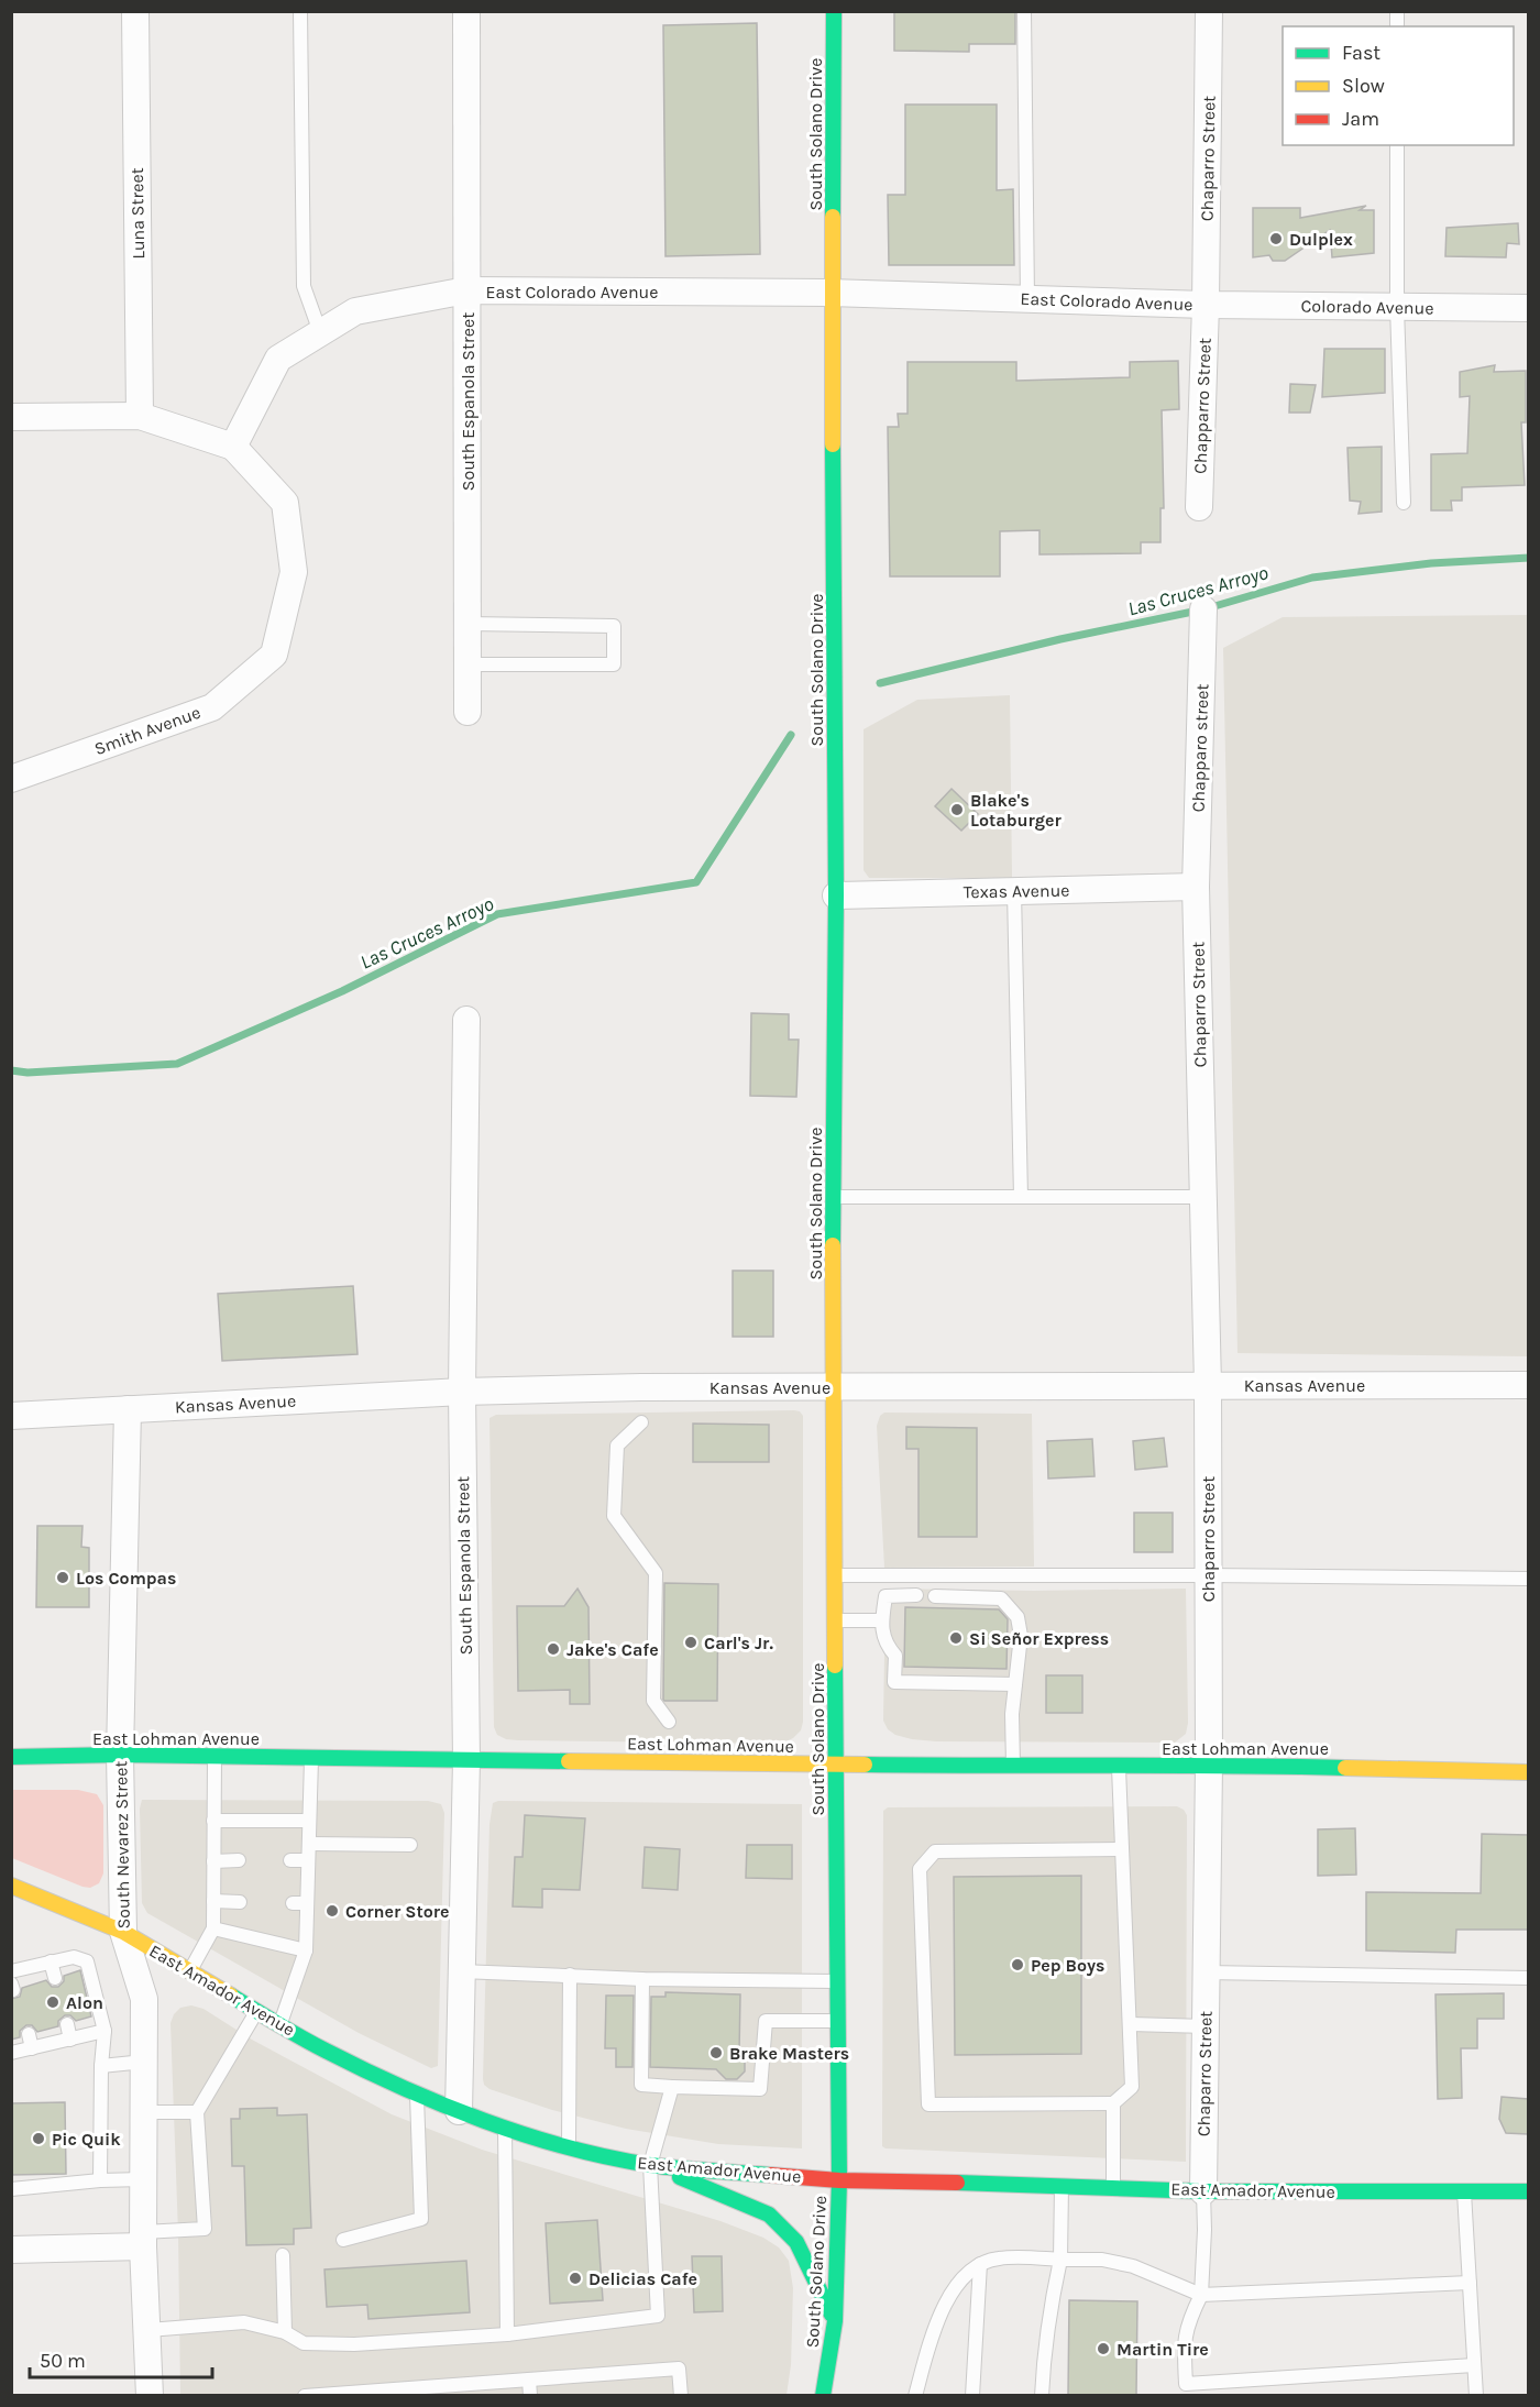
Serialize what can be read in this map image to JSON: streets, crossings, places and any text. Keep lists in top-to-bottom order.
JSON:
{
  "streets": {
    "main road": ["South Solano Drive", "East Lohman Avenue", "East Amador Avenue"],
    "street": [
      "Chaparro Street",
      "Luna Street",
      "East Colorado Avenue",
      "Colorado Avenue",
      "South Espanola Street",
      "Chapparro Street",
      "Smith Avenue",
      "Chapparo street",
      "Texas Avenue",
      "Kansas Avenue",
      "South Nevarez Street"
    ]
  },
  "crossings": [
    ["South Solano Drive", "East Colorado Avenue"],
    ["South Solano Drive", "Texas Avenue"],
    ["South Solano Drive", "Kansas Avenue"],
    ["South Solano Drive", "East Lohman Avenue"],
    ["South Solano Drive", "East Amador Avenue"],
    ["Chaparro Street", "East Colorado Avenue"],
    ["Chaparro Street", "Colorado Avenue"],
    ["Chaparro Street", "Chapparro Street"],
    ["Chaparro Street", "Chapparo street"],
    ["Chaparro Street", "Texas Avenue"],
    ["Chaparro Street", "Kansas Avenue"],
    ["Chaparro Street", "East Lohman Avenue"],
    ["Chaparro Street", "East Amador Avenue"],
    ["East Colorado Avenue", "Colorado Avenue"],
    ["East Colorado Avenue", "South Espanola Street"],
    ["East Colorado Avenue", "Chapparro Street"],
    ["East Colorado Avenue", "Smith Avenue"],
    ["Colorado Avenue", "Chapparro Street"],
    ["South Espanola Street", "Kansas Avenue"],
    ["South Espanola Street", "East Lohman Avenue"],
    ["South Espanola Street", "East Amador Avenue"],
    ["Chapparo street", "Texas Avenue"],
    ["Kansas Avenue", "South Nevarez Street"],
    ["East Lohman Avenue", "South Nevarez Street"],
    ["South Nevarez Street", "East Amador Avenue"]
  ],
  "water": ["Las Cruces Arroyo"],
  "places": [
    "Dulplex",
    "Blake's Lotaburger",
    "Los Compas",
    "Si Señor Express",
    "Carl's Jr.",
    "Jake's Cafe",
    "Corner Store",
    "Pep Boys",
    "Alon",
    "Brake Masters",
    "Pic Quik",
    "Delicias Cafe",
    "Martin Tire"
  ],
  "legend": ["Fast", "Slow", "Jam"],
  "scale_bar": "50 m"
}
